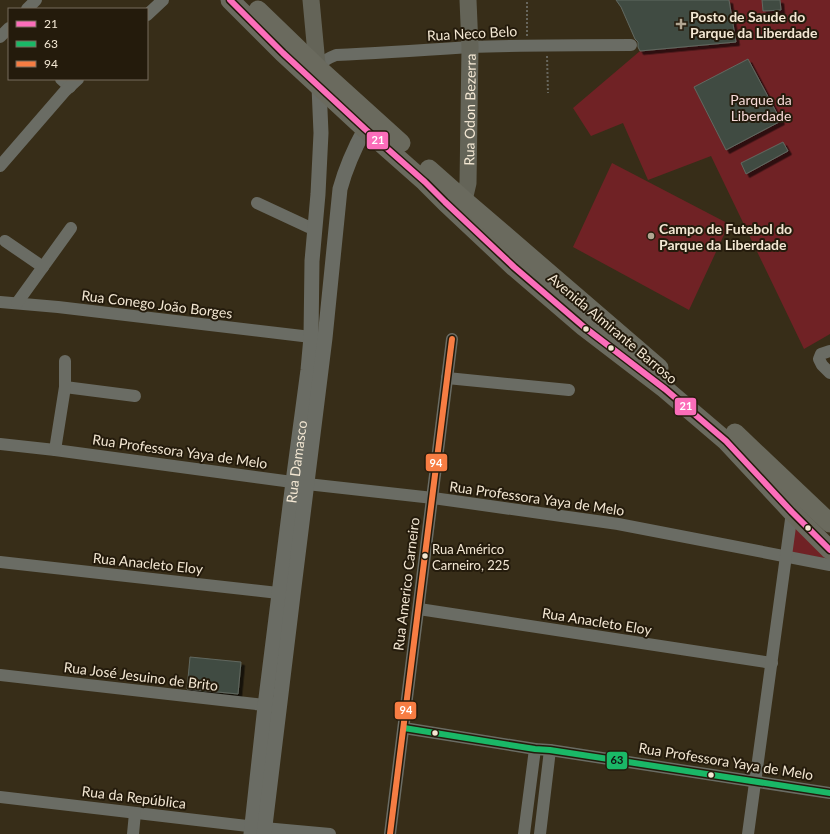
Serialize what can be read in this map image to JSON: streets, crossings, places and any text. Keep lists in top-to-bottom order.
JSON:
{
  "streets": {
    "main road": ["Rua Odon Bezerra", "Avenida Almirante Barroso"],
    "street": [
      "Rua Neco Belo",
      "Rua Conego João Borges",
      "Rua Professora Yaya de Melo",
      "Rua Damasco",
      "Rua Anacleto Eloy",
      "Rua Americo Carneiro",
      "Rua José Jesuino de Brito",
      "Rua da República"
    ]
  },
  "crossings": [
    ["Rua Neco Belo", "Rua Odon Bezerra"],
    ["Rua Neco Belo", "Avenida Almirante Barroso"],
    ["Rua Odon Bezerra", "Avenida Almirante Barroso"],
    ["Rua Conego João Borges", "Rua Damasco"],
    ["Avenida Almirante Barroso", "Rua Damasco"],
    ["Rua Professora Yaya de Melo", "Rua Damasco"],
    ["Rua Professora Yaya de Melo", "Rua Americo Carneiro"],
    ["Rua Damasco", "Rua Anacleto Eloy"],
    ["Rua Damasco", "Rua José Jesuino de Brito"],
    ["Rua Damasco", "Rua da República"],
    ["Rua Anacleto Eloy", "Rua Americo Carneiro"]
  ],
  "parks": ["Parque da Liberdade"],
  "places": {
    "health": ["Posto de Saude do Parque da Liberdade"],
    "other": ["Campo de Futebol do Parque da Liberdade", "Rua Américo Carneiro, 225"]
  },
  "lines": ["transit line 21", "transit line 94", "transit line 63"],
  "legend": ["21", "63", "94"]
}
